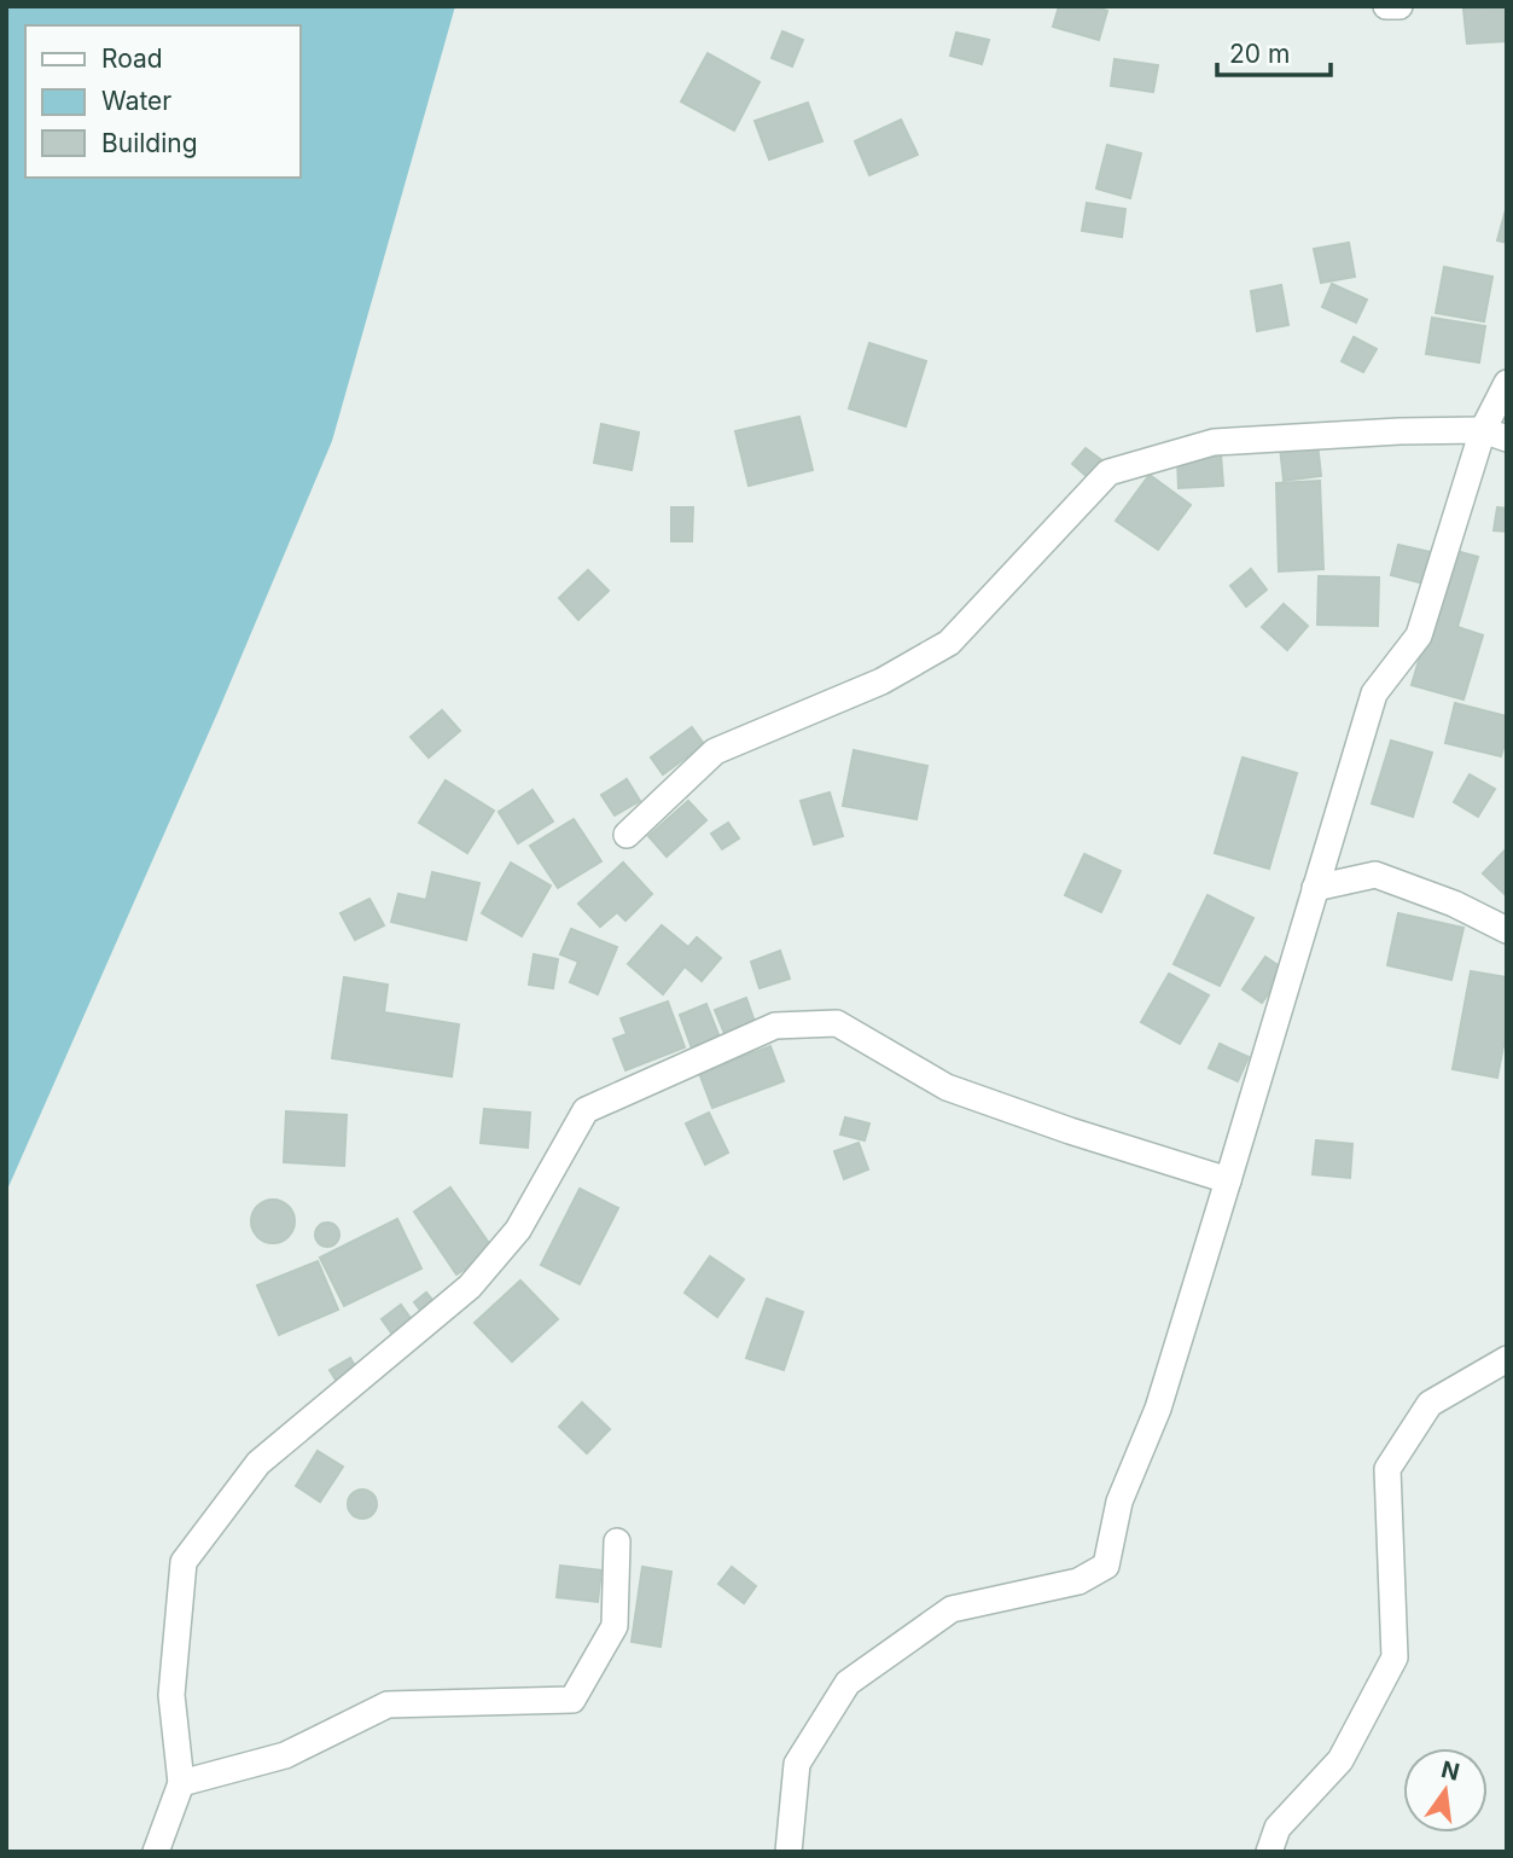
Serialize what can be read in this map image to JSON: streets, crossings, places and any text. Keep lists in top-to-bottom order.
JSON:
{
  "legend": ["Road", "Water", "Building"],
  "scale_bar": "20 m",
  "north": "top"
}
